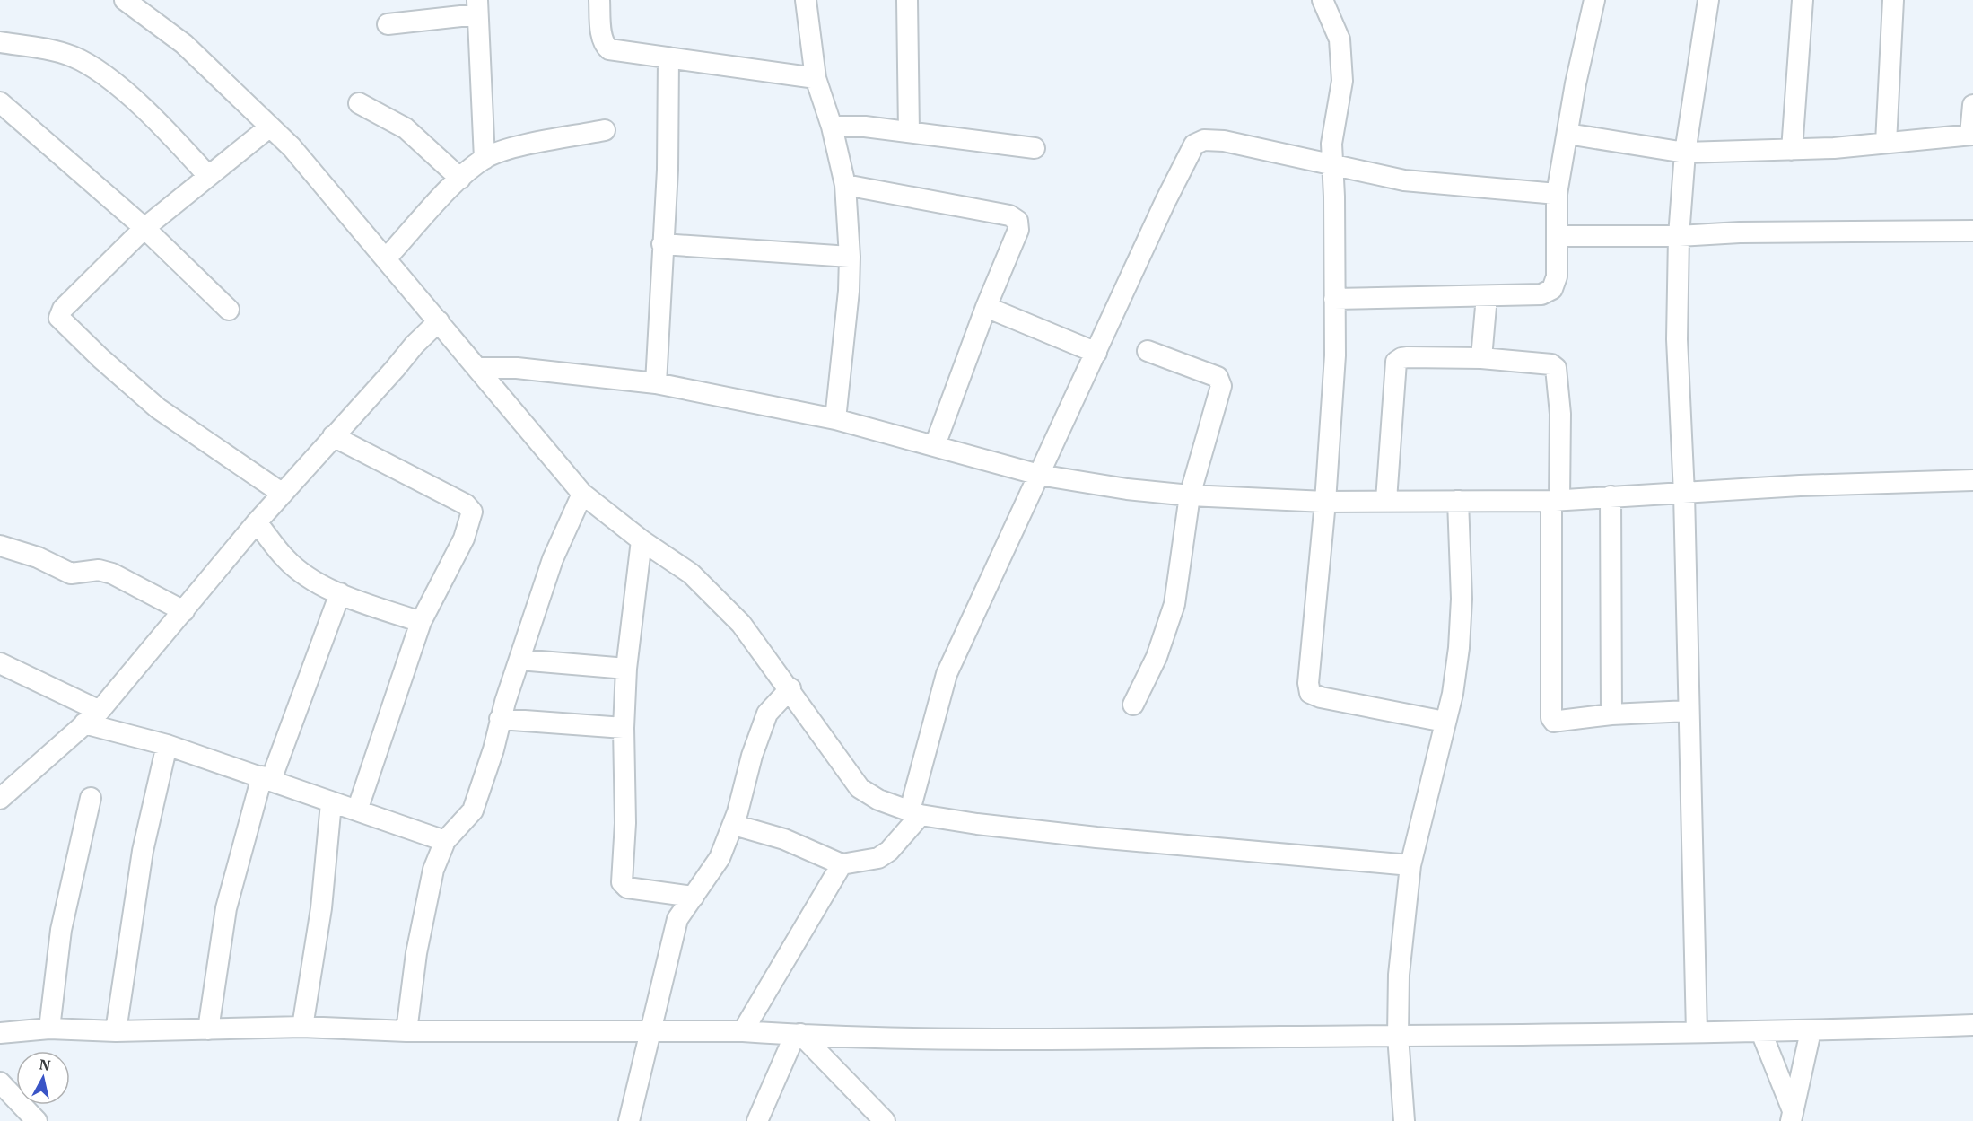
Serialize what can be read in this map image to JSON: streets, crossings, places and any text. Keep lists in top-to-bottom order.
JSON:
{
  "north": "top"
}
